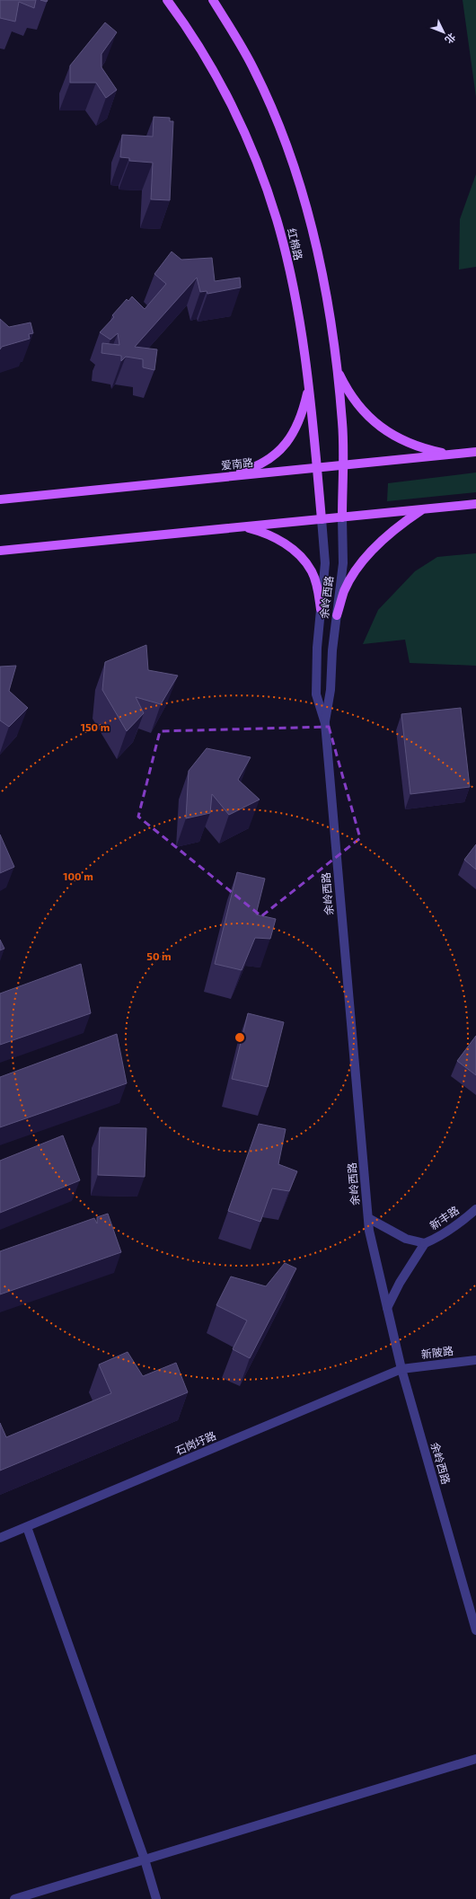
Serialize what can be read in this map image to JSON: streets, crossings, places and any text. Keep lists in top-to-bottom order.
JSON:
{
  "streets": {
    "main road": ["红棉路", "爱南路"],
    "street": [
      "余岭西路",
      "新丰路",
      "新陂路",
      "石岗圩路"
    ]
  },
  "crossings": [
    ["红棉路", "爱南路"],
    ["红棉路", "余岭西路"],
    ["余岭西路", "新陂路"],
    ["余岭西路", "石岗圩路"],
    ["新陂路", "石岗圩路"]
  ],
  "north": "bottom right",
  "rings": ["150 m", "100 m", "50 m"]
}
